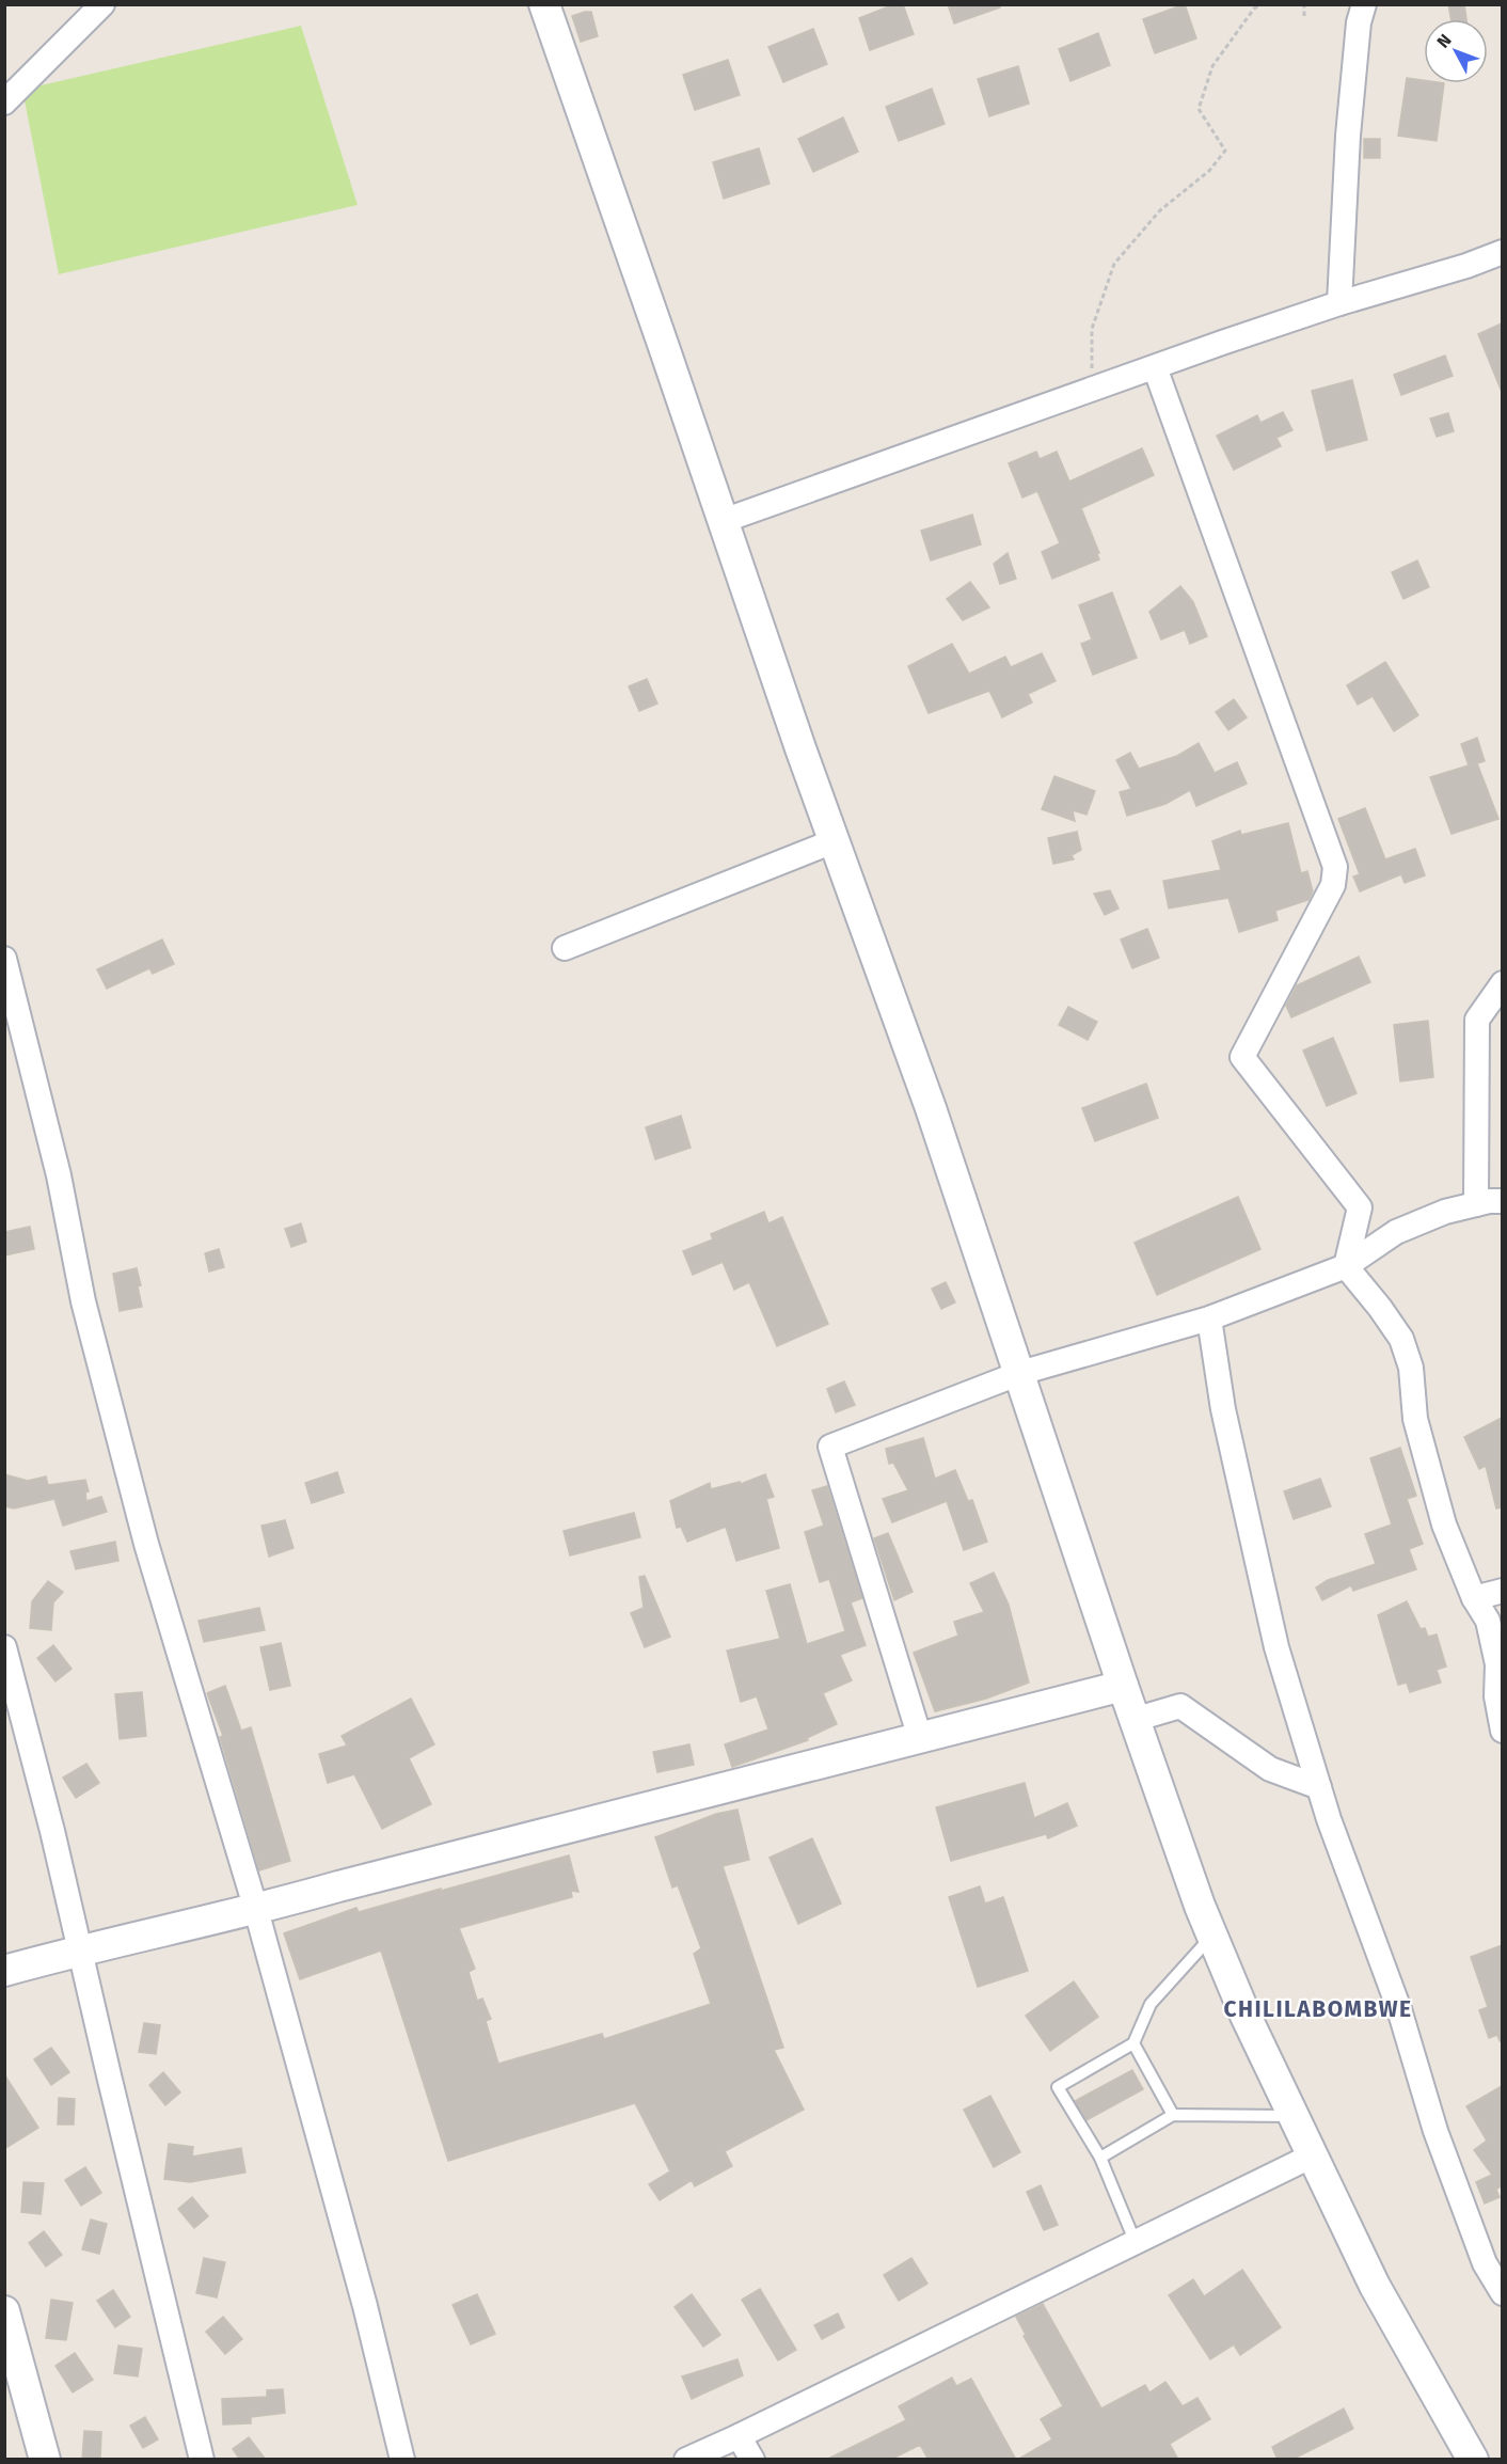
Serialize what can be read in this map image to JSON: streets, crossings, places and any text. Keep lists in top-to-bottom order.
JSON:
{
  "districts": ["CHILILABOMBWE"],
  "north": "top left"
}
